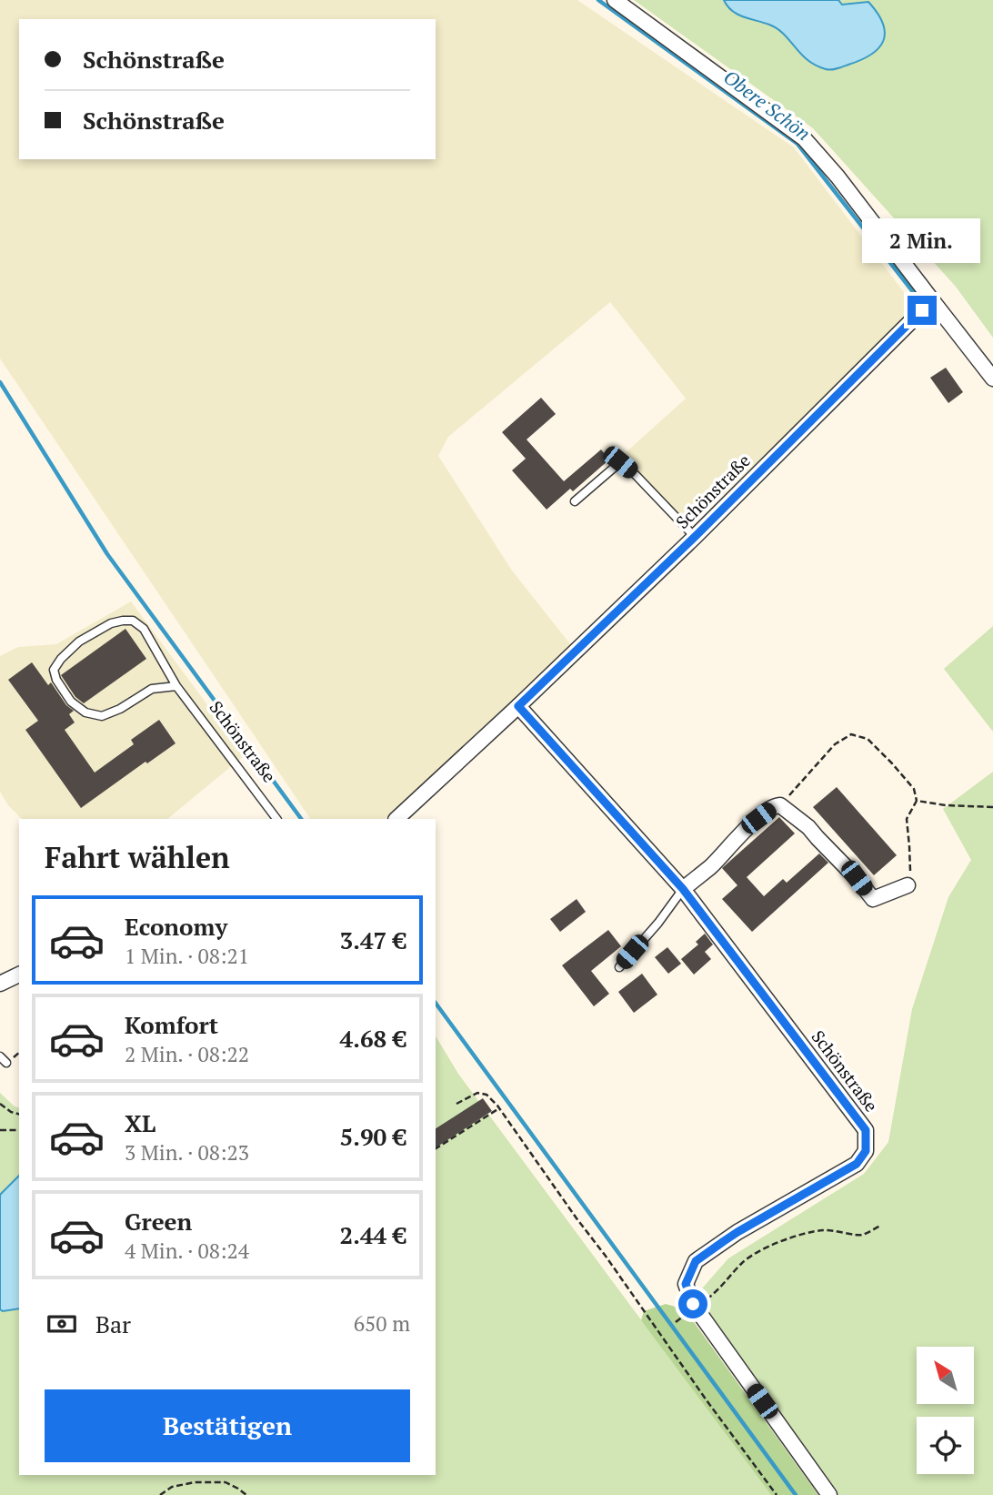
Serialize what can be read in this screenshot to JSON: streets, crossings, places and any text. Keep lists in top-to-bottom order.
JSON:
{
  "streets": {
    "street": ["Schönstraße"]
  },
  "water": ["Obere Schön"],
  "north": "top left",
  "page": {
    "banner": ["Schönstraße", "Schönstraße"],
    "bubble": "2 Min.",
    "heading": "Fahrt wählen",
    "list": [
      {
        "name": "Economy",
        "note": "1 Min. · 08:21",
        "value": "3.47 €"
      },
      {
        "name": "Komfort",
        "note": "2 Min. · 08:22",
        "value": "4.68 €"
      },
      {
        "name": "XL",
        "note": "3 Min. · 08:23",
        "value": "5.90 €"
      },
      {
        "name": "Green",
        "note": "4 Min. · 08:24",
        "value": "2.44 €"
      }
    ],
    "pay": ["Bar", "650 m"],
    "buttons": "Bestätigen"
  }
}
